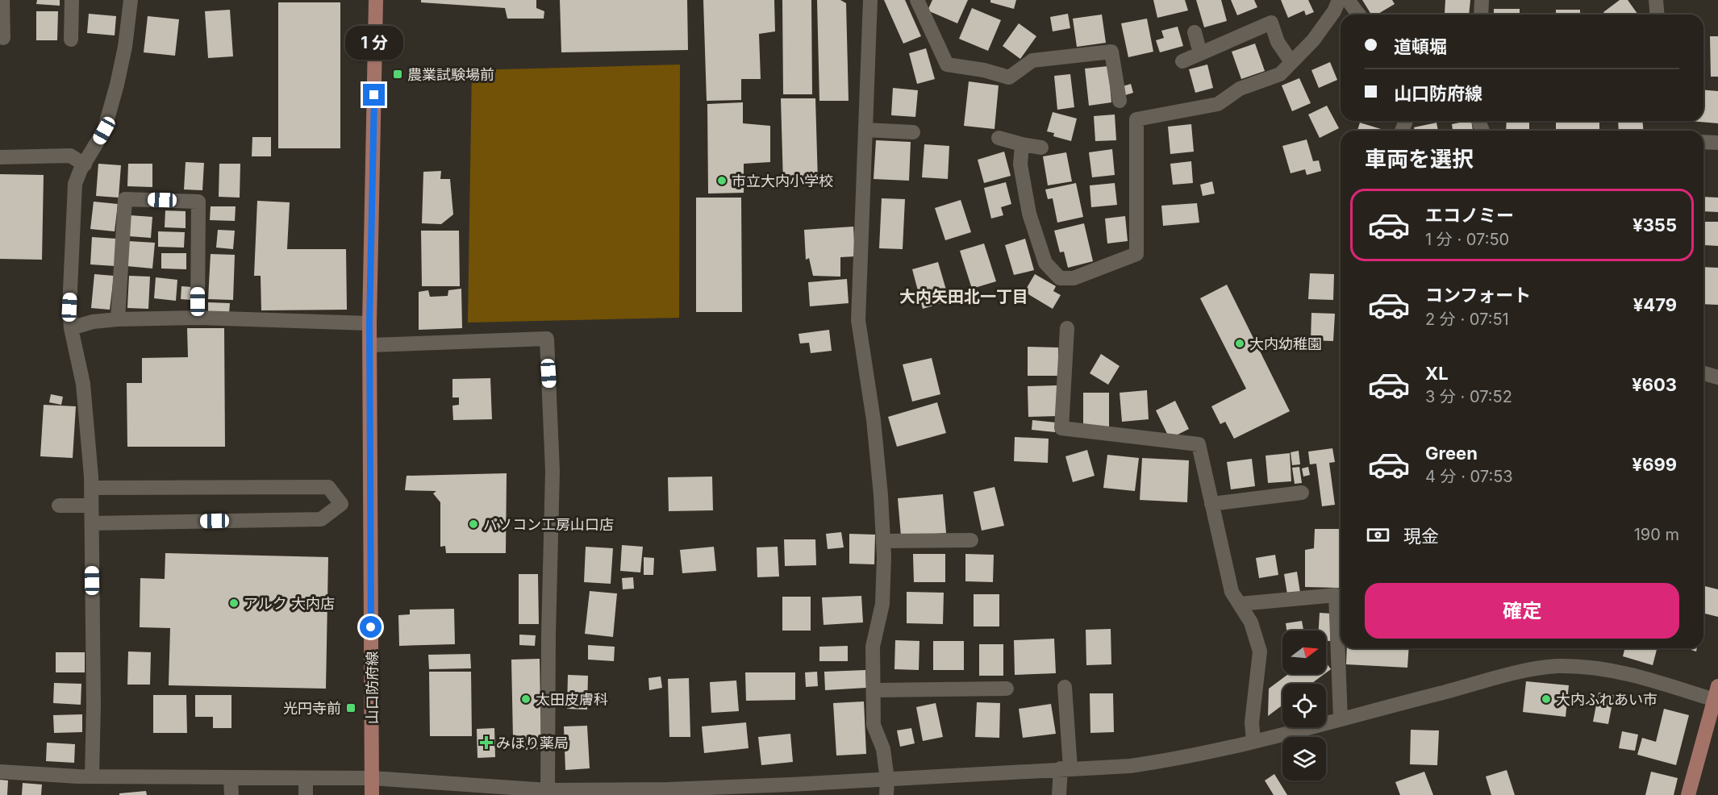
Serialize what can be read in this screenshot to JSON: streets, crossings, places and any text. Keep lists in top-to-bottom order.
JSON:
{
  "streets": {
    "main road": ["山口防府線"]
  },
  "districts": ["大内矢田北一丁目"],
  "places": {
    "transit": ["農業試験場前", "光円寺前"],
    "other": [
      "市立大内小学校",
      "大内幼稚園",
      "パソコン工房山口店",
      "アルク 大内店",
      "太田皮膚科",
      "大内ふれあい市"
    ],
    "health": ["みほり薬局"]
  },
  "north": "right",
  "page": {
    "banner": ["道頓堀", "山口防府線"],
    "bubble": "1 分",
    "heading": "車両を選択",
    "list": [
      {
        "name": "エコノミー",
        "note": "1 分 · 07:50",
        "value": "¥355"
      },
      {
        "name": "コンフォート",
        "note": "2 分 · 07:51",
        "value": "¥479"
      },
      {
        "name": "XL",
        "note": "3 分 · 07:52",
        "value": "¥603"
      },
      {
        "name": "Green",
        "note": "4 分 · 07:53",
        "value": "¥699"
      }
    ],
    "pay": ["現金", "190 m"],
    "buttons": "確定"
  }
}
